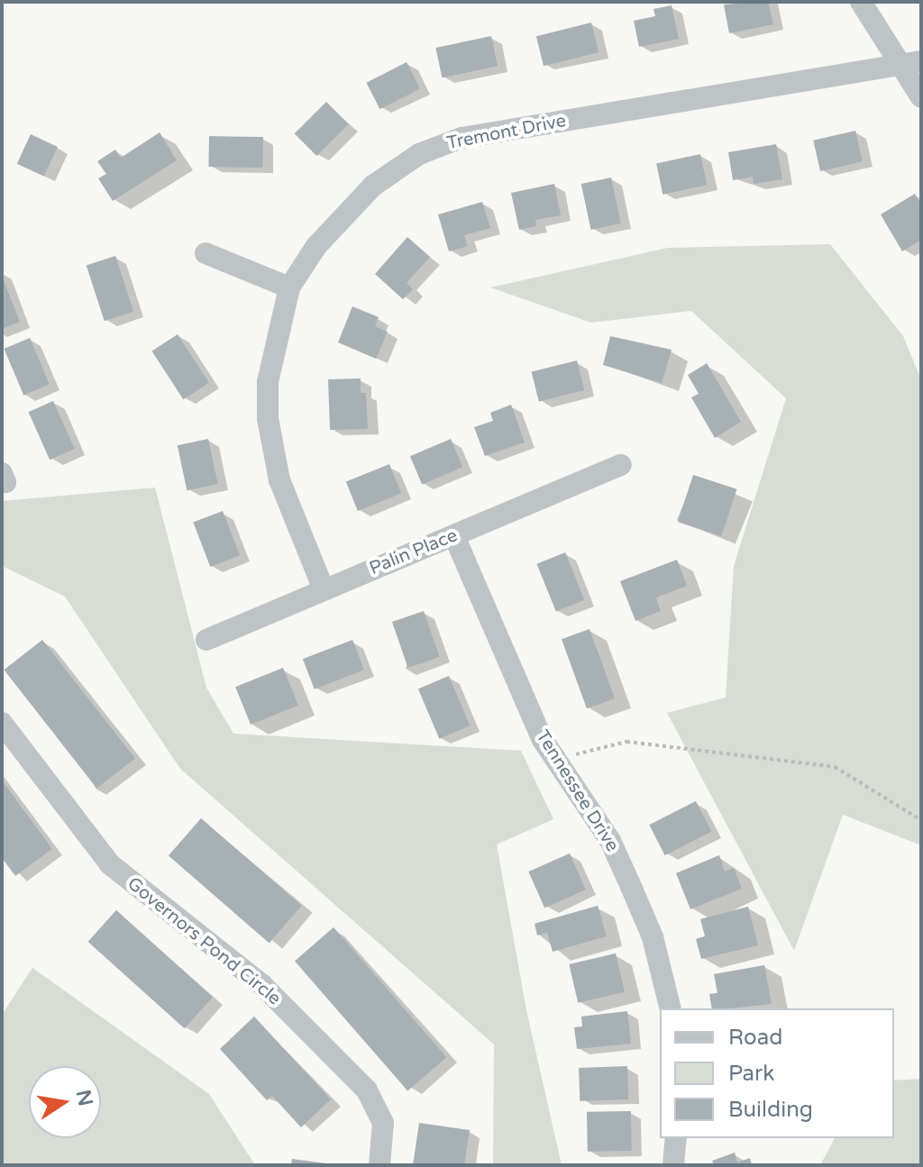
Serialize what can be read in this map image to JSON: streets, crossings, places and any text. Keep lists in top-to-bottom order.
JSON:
{
  "streets": {
    "street": [
      "Tremont Drive",
      "Palin Place",
      "Tennessee Drive",
      "Governors Pond Circle"
    ]
  },
  "crossings": [
    ["Tremont Drive", "Palin Place"],
    ["Palin Place", "Tennessee Drive"]
  ],
  "legend": ["Road", "Park", "Building"],
  "north": "right"
}
